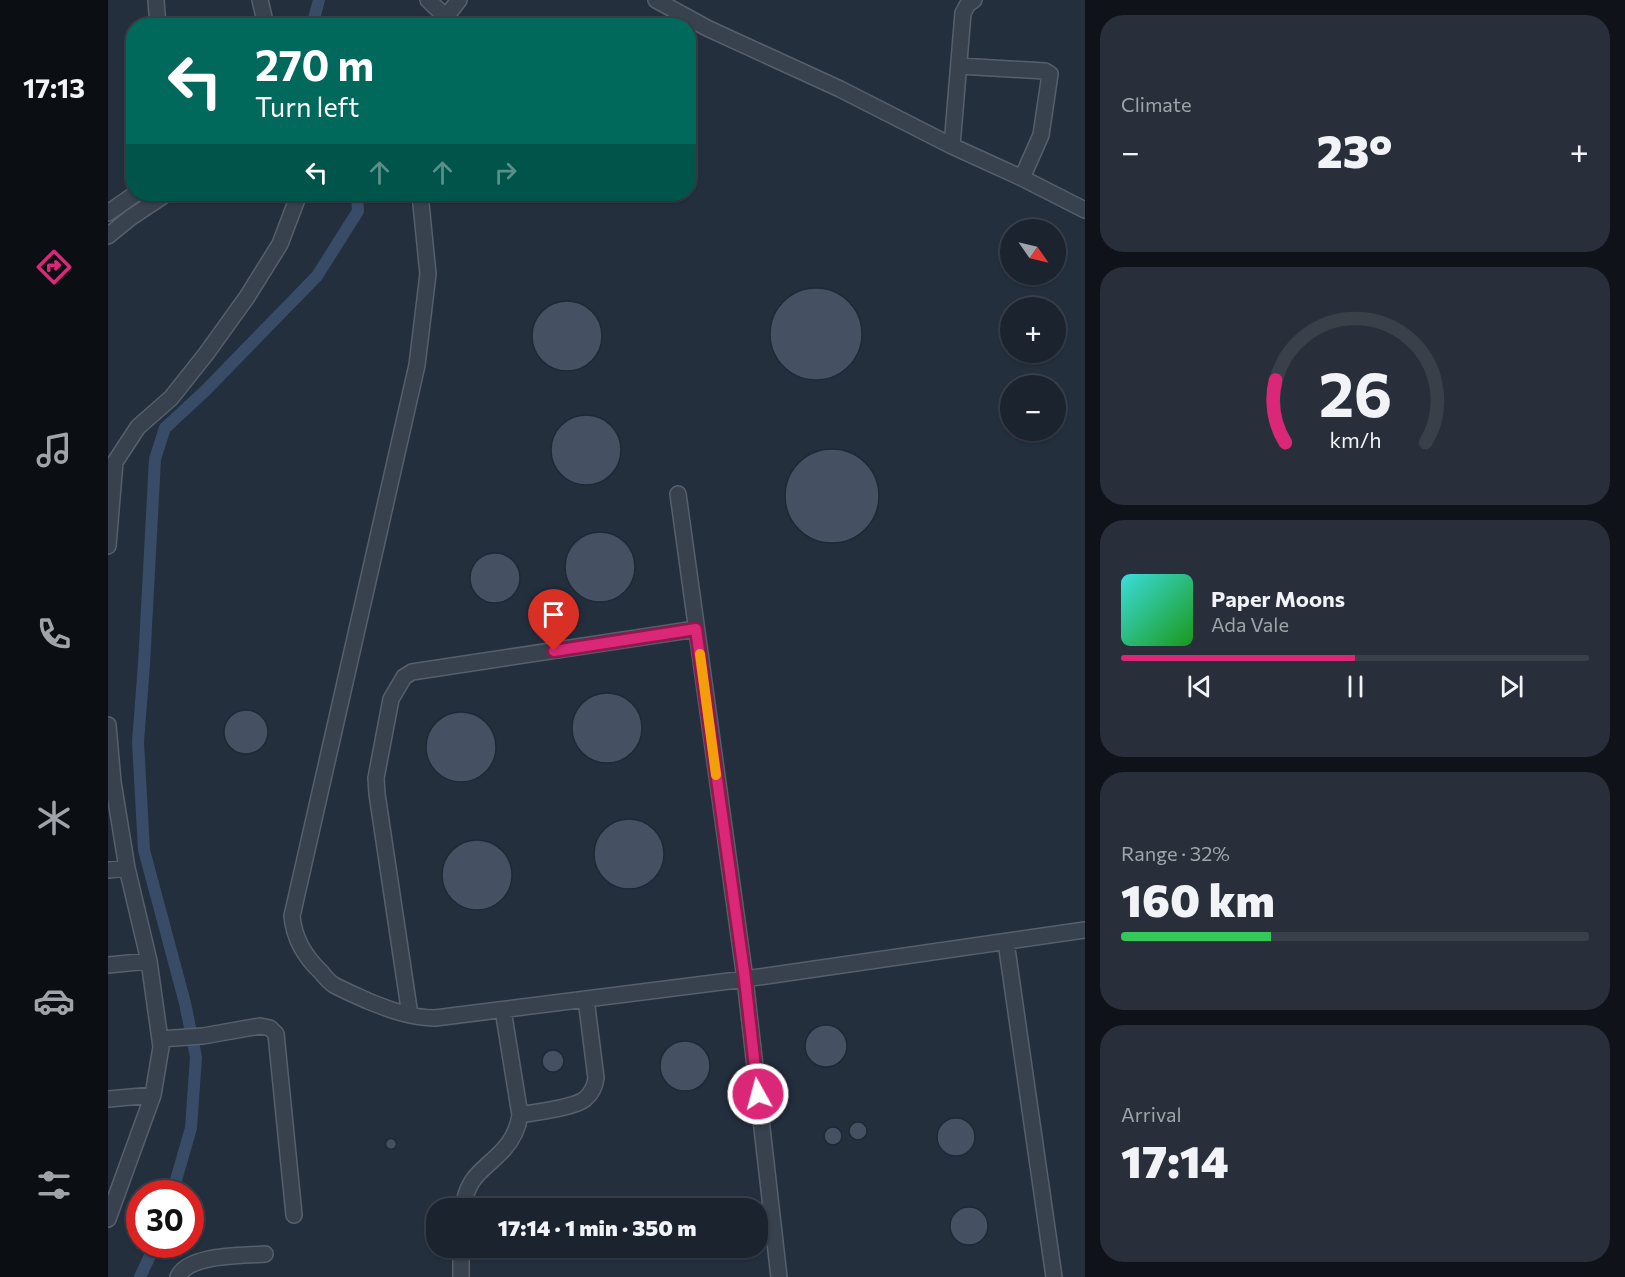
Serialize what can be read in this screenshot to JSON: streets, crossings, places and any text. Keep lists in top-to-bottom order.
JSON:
{
  "north": "bottom right",
  "page": {
    "tabs": "17:13",
    "tile": [
      "Climate",
      ["Range · 32%", "160 km"],
      ["Arrival", "17:14"]
    ],
    "turn": ["270 m", "Turn left"],
    "heat": ["−", "23°", "+"],
    "map_buttons": ["+", "−"],
    "song": ["Paper Moons", "Ada Vale"],
    "limit": "30",
    "trip": "17:14 · 1 min · 350 m",
    "gauge": ["26", "km/h"]
  }
}
